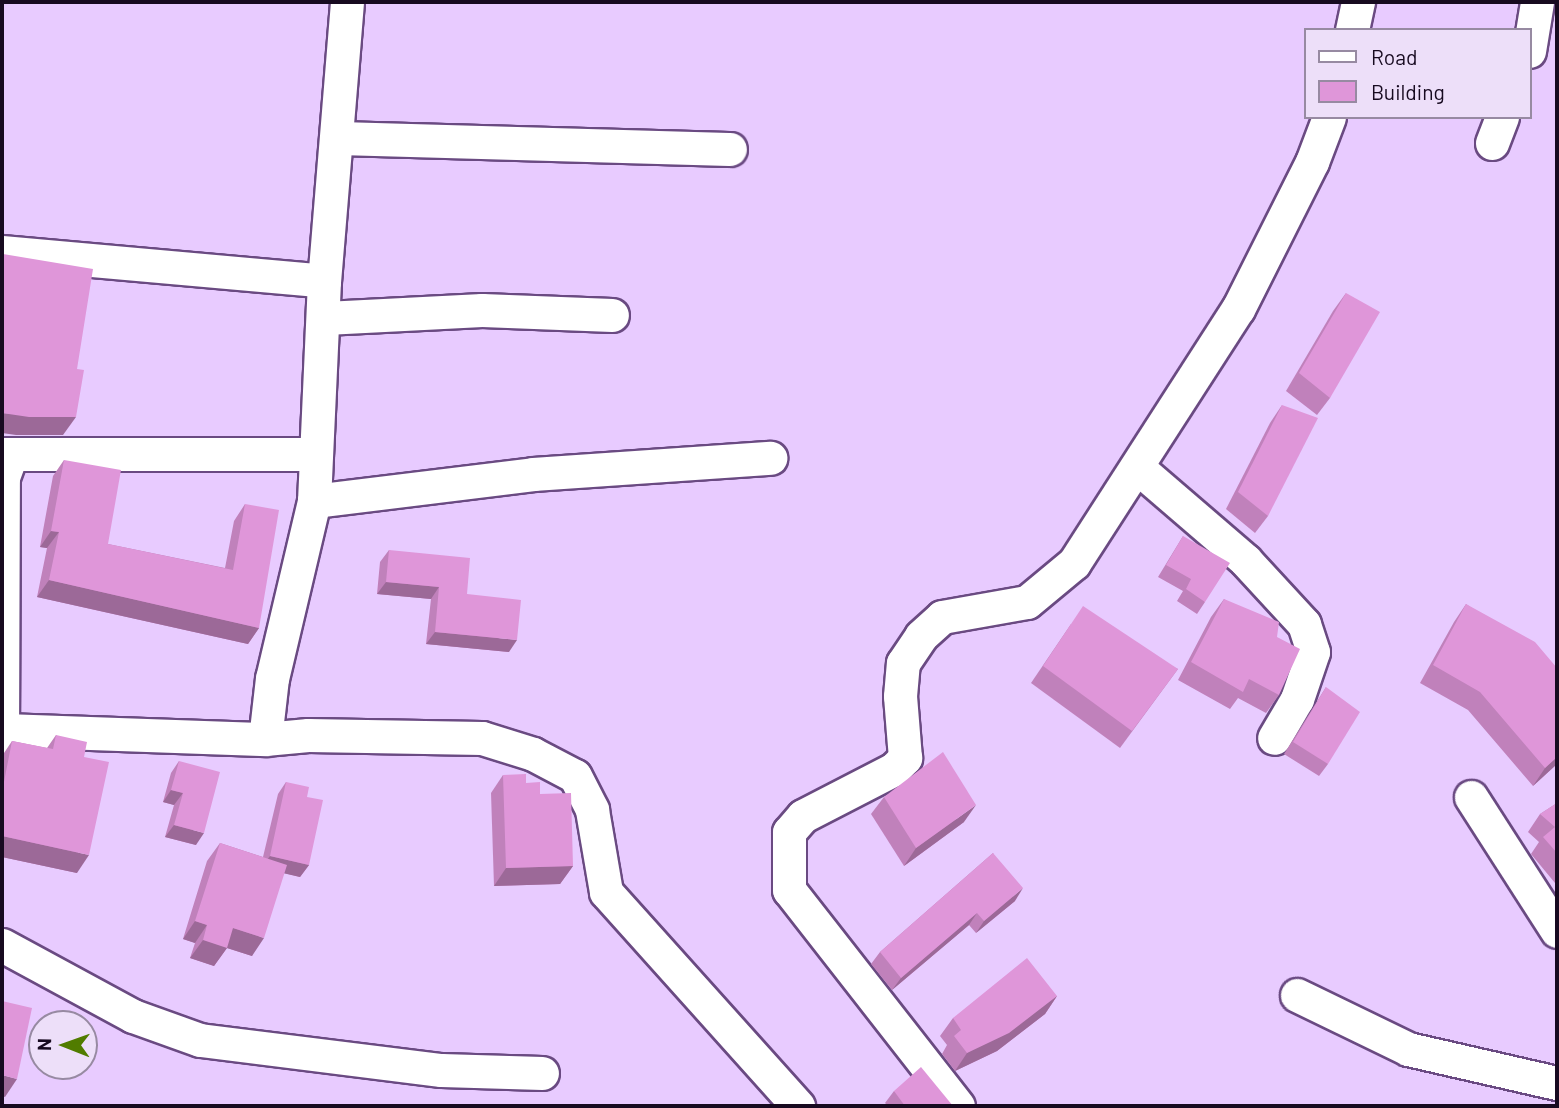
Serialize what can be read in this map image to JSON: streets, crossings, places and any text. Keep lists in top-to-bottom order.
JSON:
{
  "legend": ["Road", "Building"],
  "north": "left"
}
